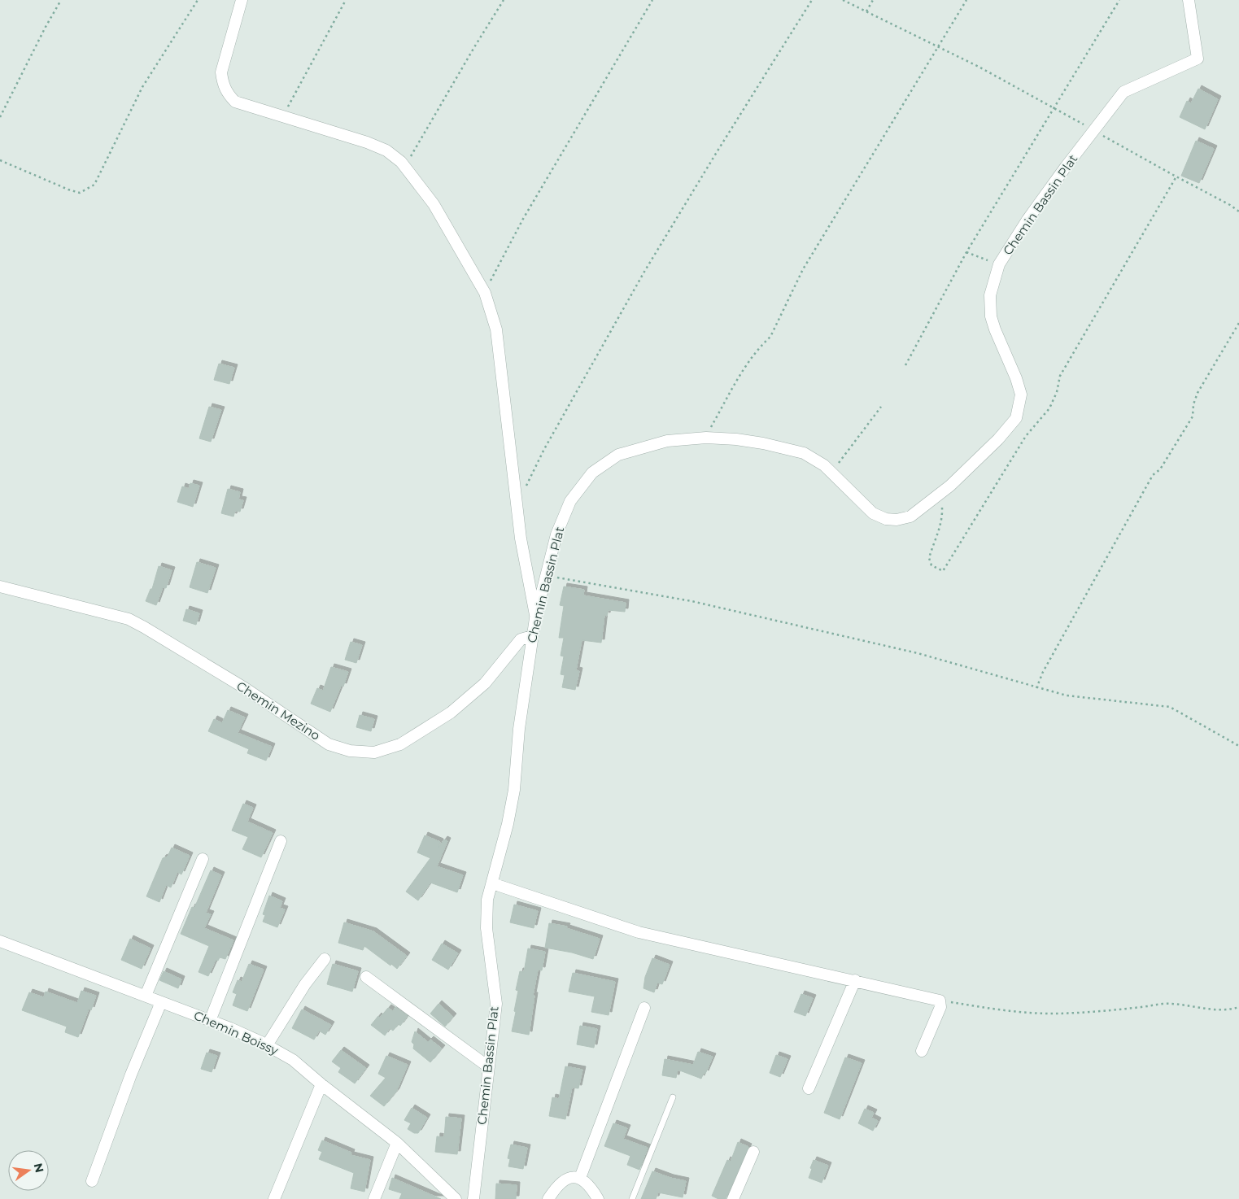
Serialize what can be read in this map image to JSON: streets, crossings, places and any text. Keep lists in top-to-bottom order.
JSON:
{
  "streets": {
    "street": ["Chemin Bassin Plat", "Chemin Mezino", "Chemin Boissy"]
  },
  "crossings": [
    ["Chemin Bassin Plat", "Chemin Mezino"]
  ],
  "north": "right"
}
